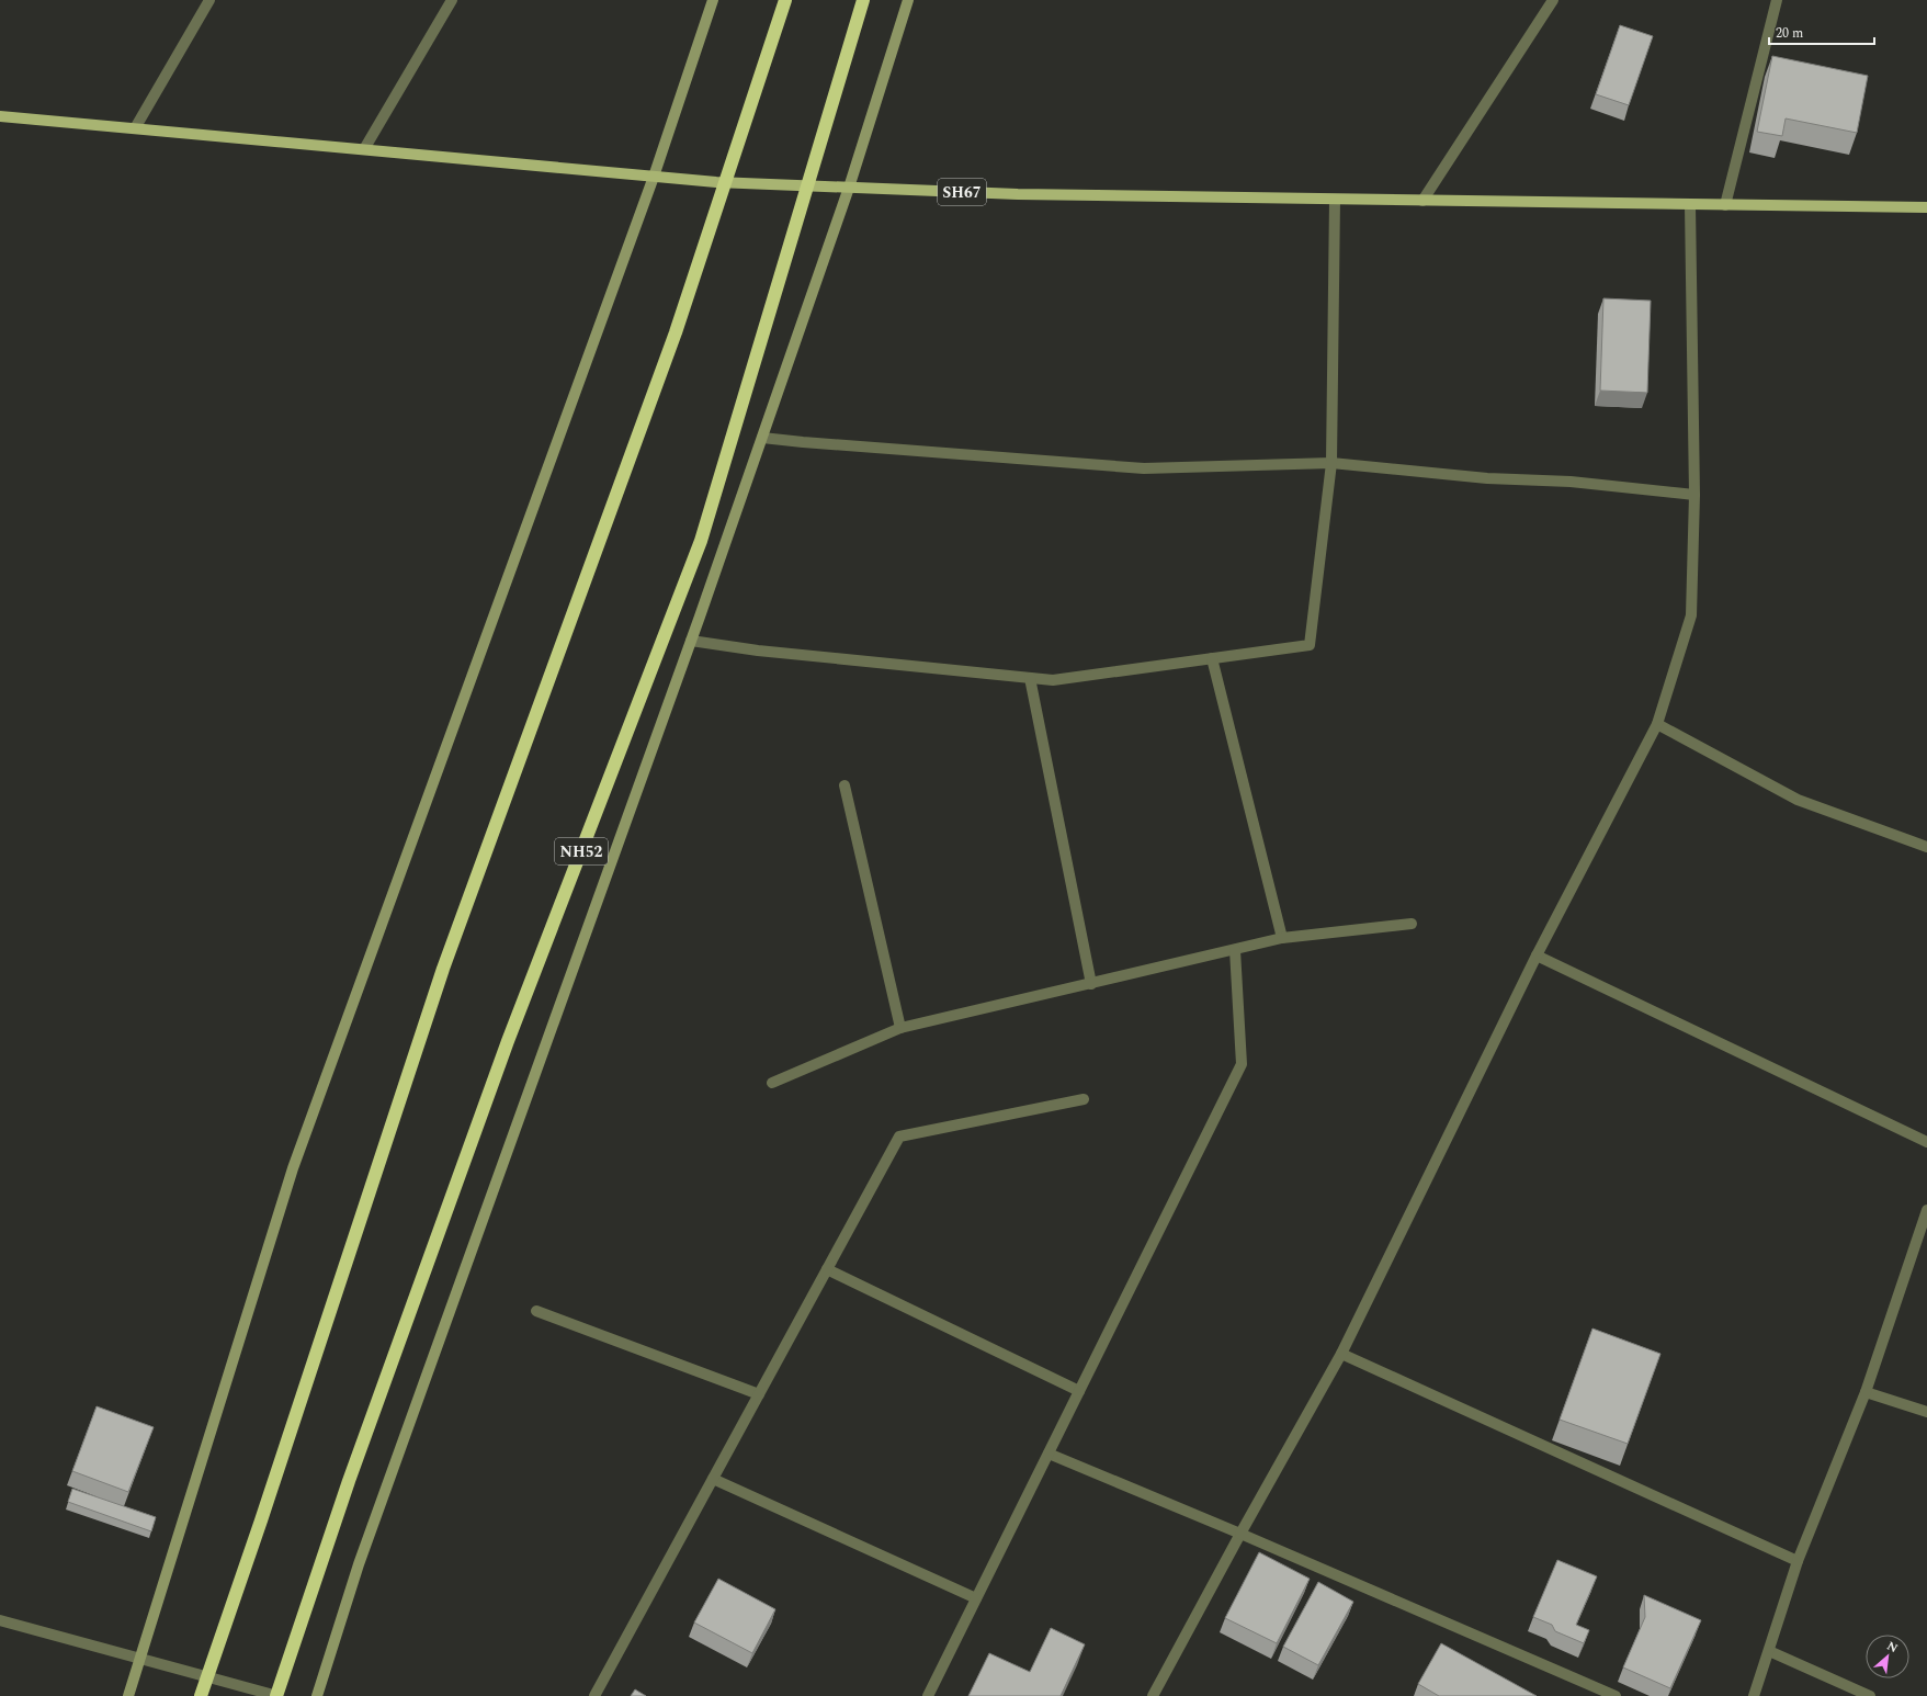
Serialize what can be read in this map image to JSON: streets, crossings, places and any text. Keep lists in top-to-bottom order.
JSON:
{
  "streets": {
    "highway": ["NH52"],
    "main road": ["SH67"]
  },
  "scale_bar": "20 m",
  "north": "top right"
}
